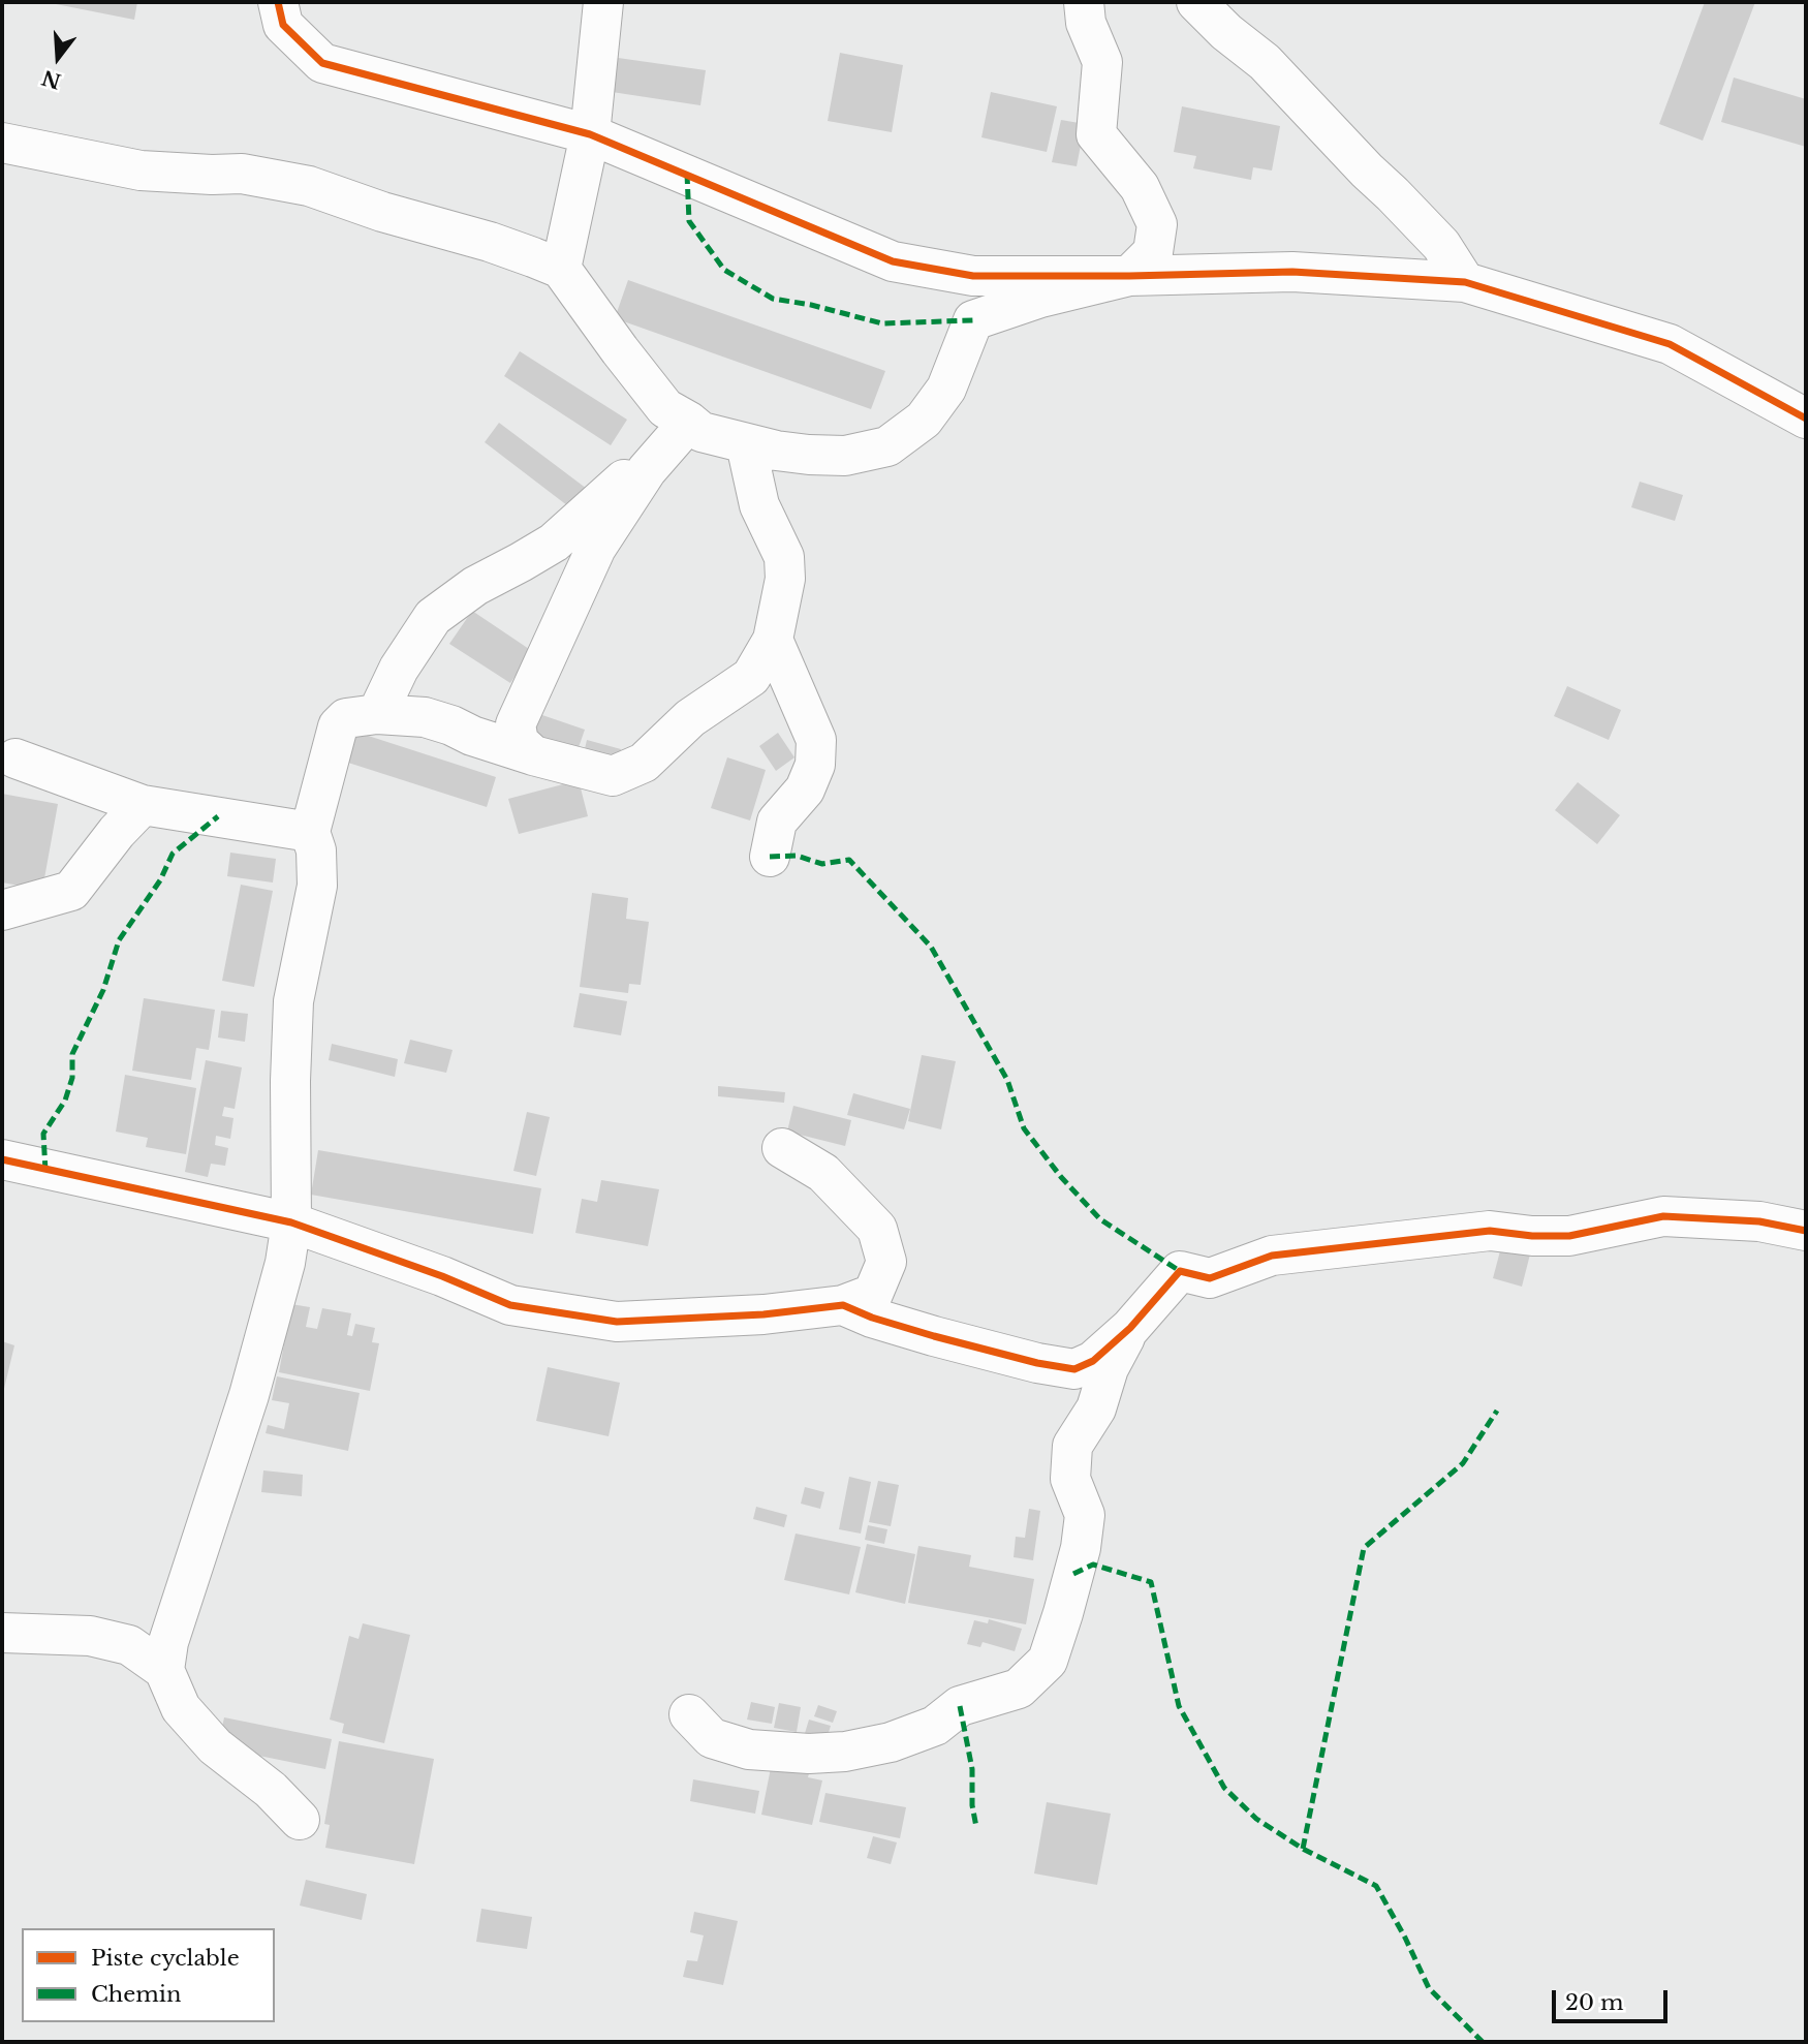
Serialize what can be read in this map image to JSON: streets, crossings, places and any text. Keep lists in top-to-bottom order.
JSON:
{
  "legend": ["Piste cyclable", "Chemin"],
  "scale_bar": "20 m",
  "north": "bottom"
}
